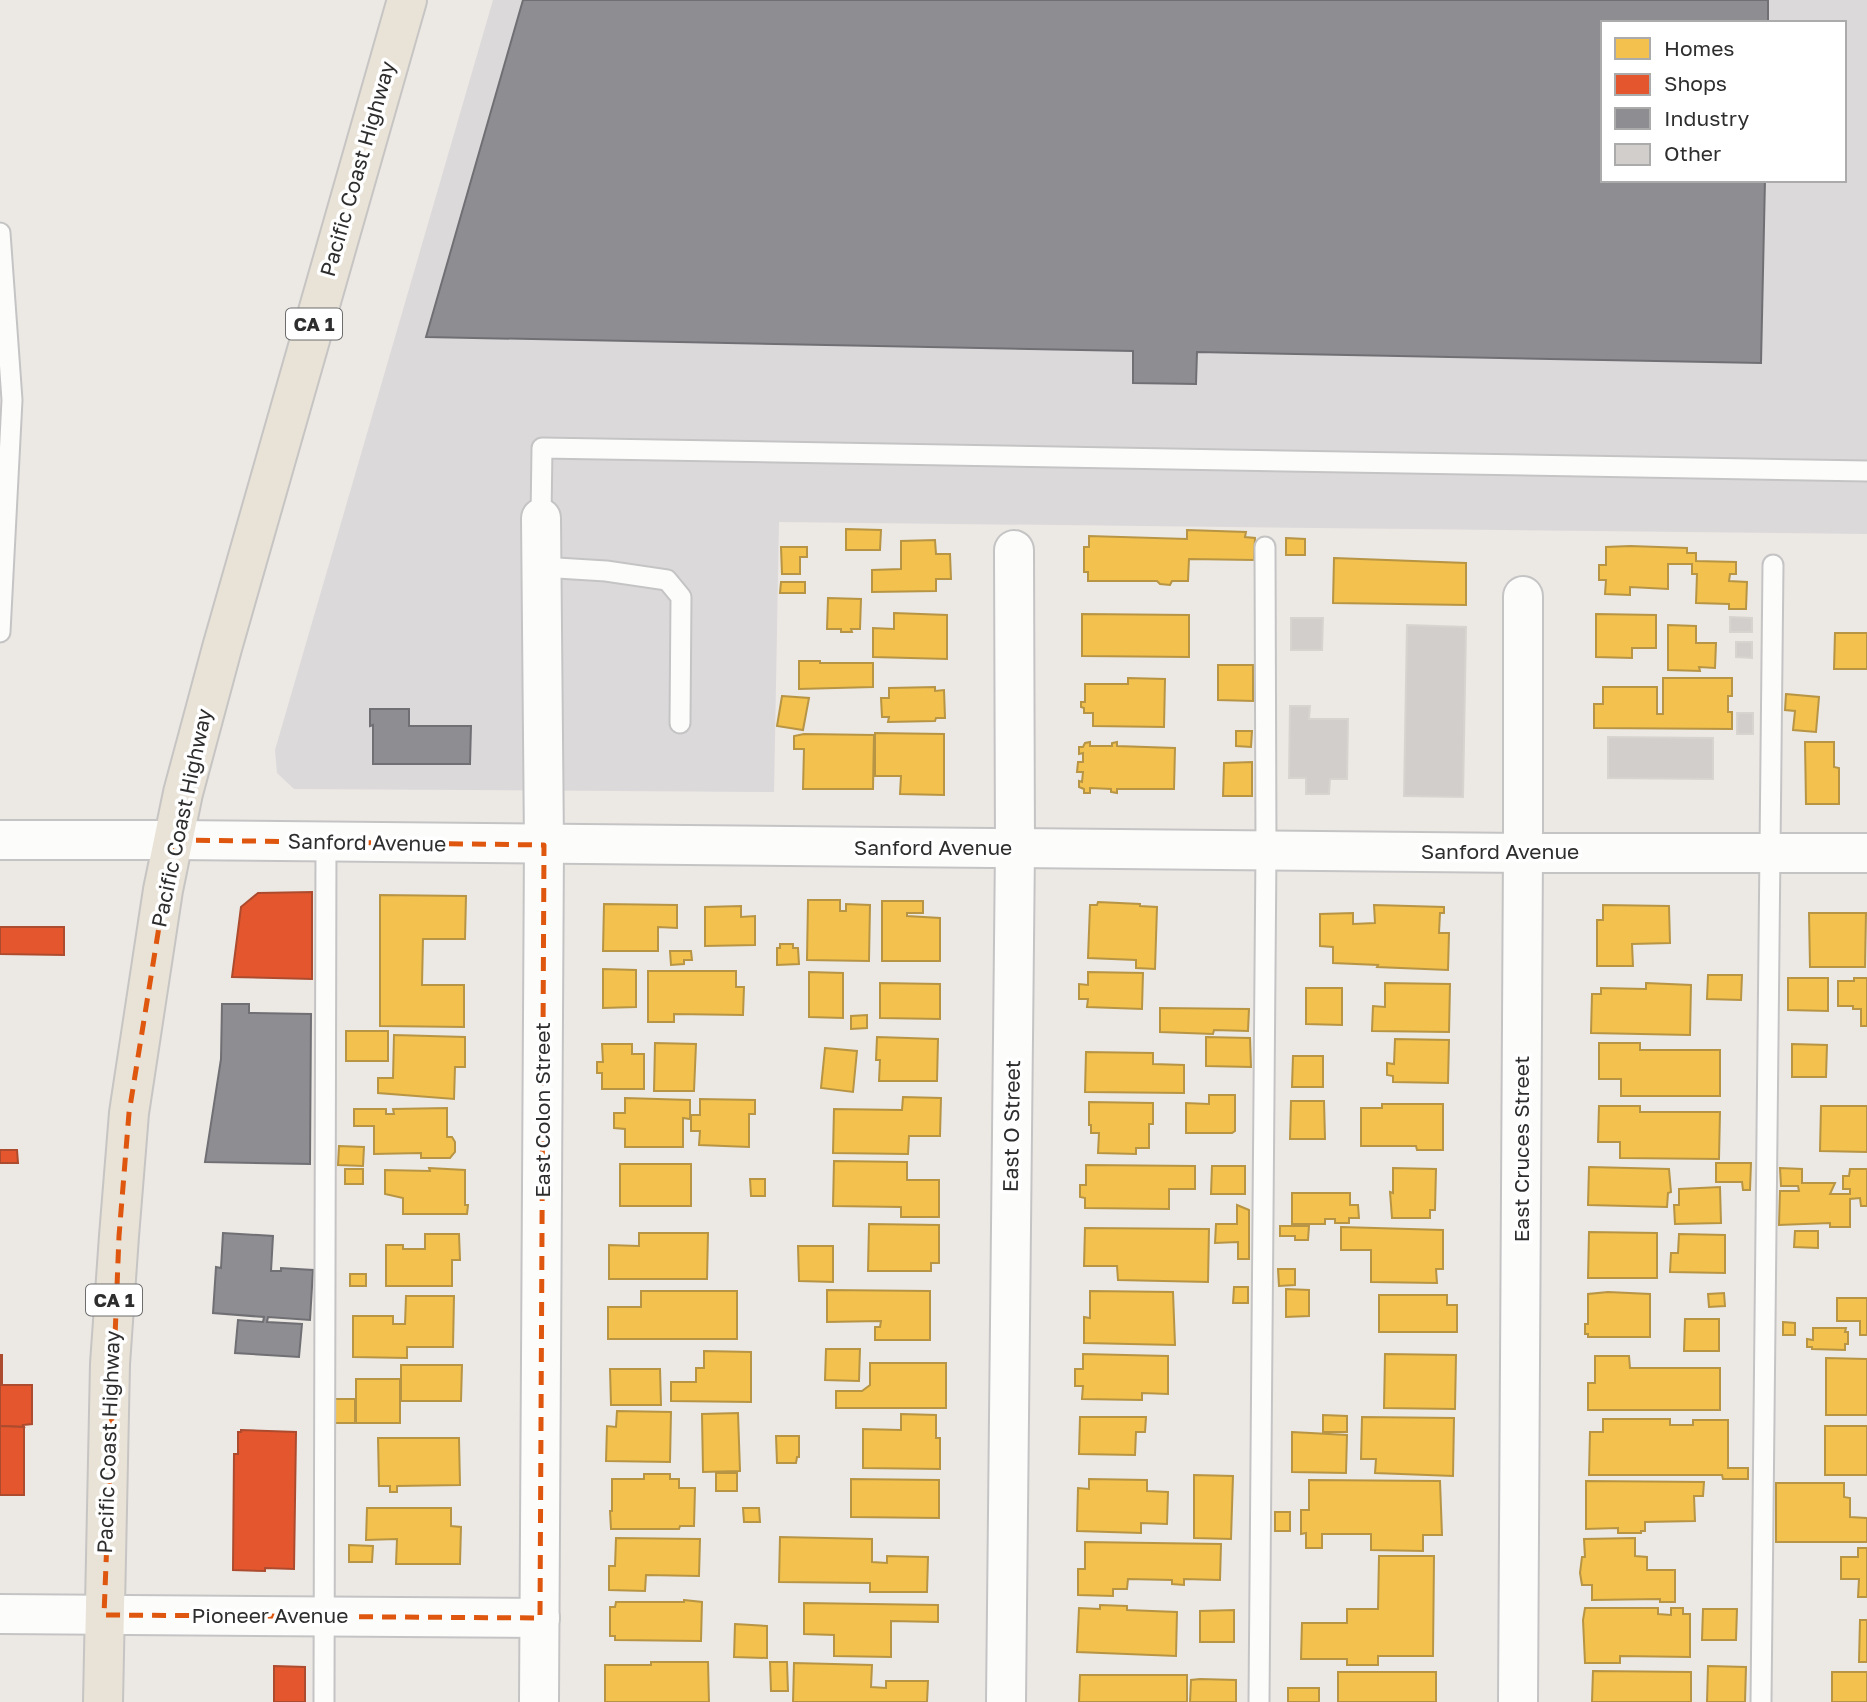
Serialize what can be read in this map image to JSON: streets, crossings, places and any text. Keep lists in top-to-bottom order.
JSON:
{
  "streets": {
    "highway": ["Pacific Coast Highway", "CA 1"],
    "street": [
      "Sanford Avenue",
      "East Colon Street",
      "East O Street",
      "East Cruces Street",
      "Pioneer Avenue"
    ]
  },
  "crossings": [
    ["Pacific Coast Highway", "Sanford Avenue"],
    ["Pacific Coast Highway", "Pioneer Avenue"],
    ["Sanford Avenue", "East Colon Street"],
    ["Sanford Avenue", "East O Street"],
    ["Sanford Avenue", "East Cruces Street"],
    ["East Colon Street", "Pioneer Avenue"]
  ],
  "legend": [
    "Homes",
    "Shops",
    "Industry",
    "Other"
  ]
}
